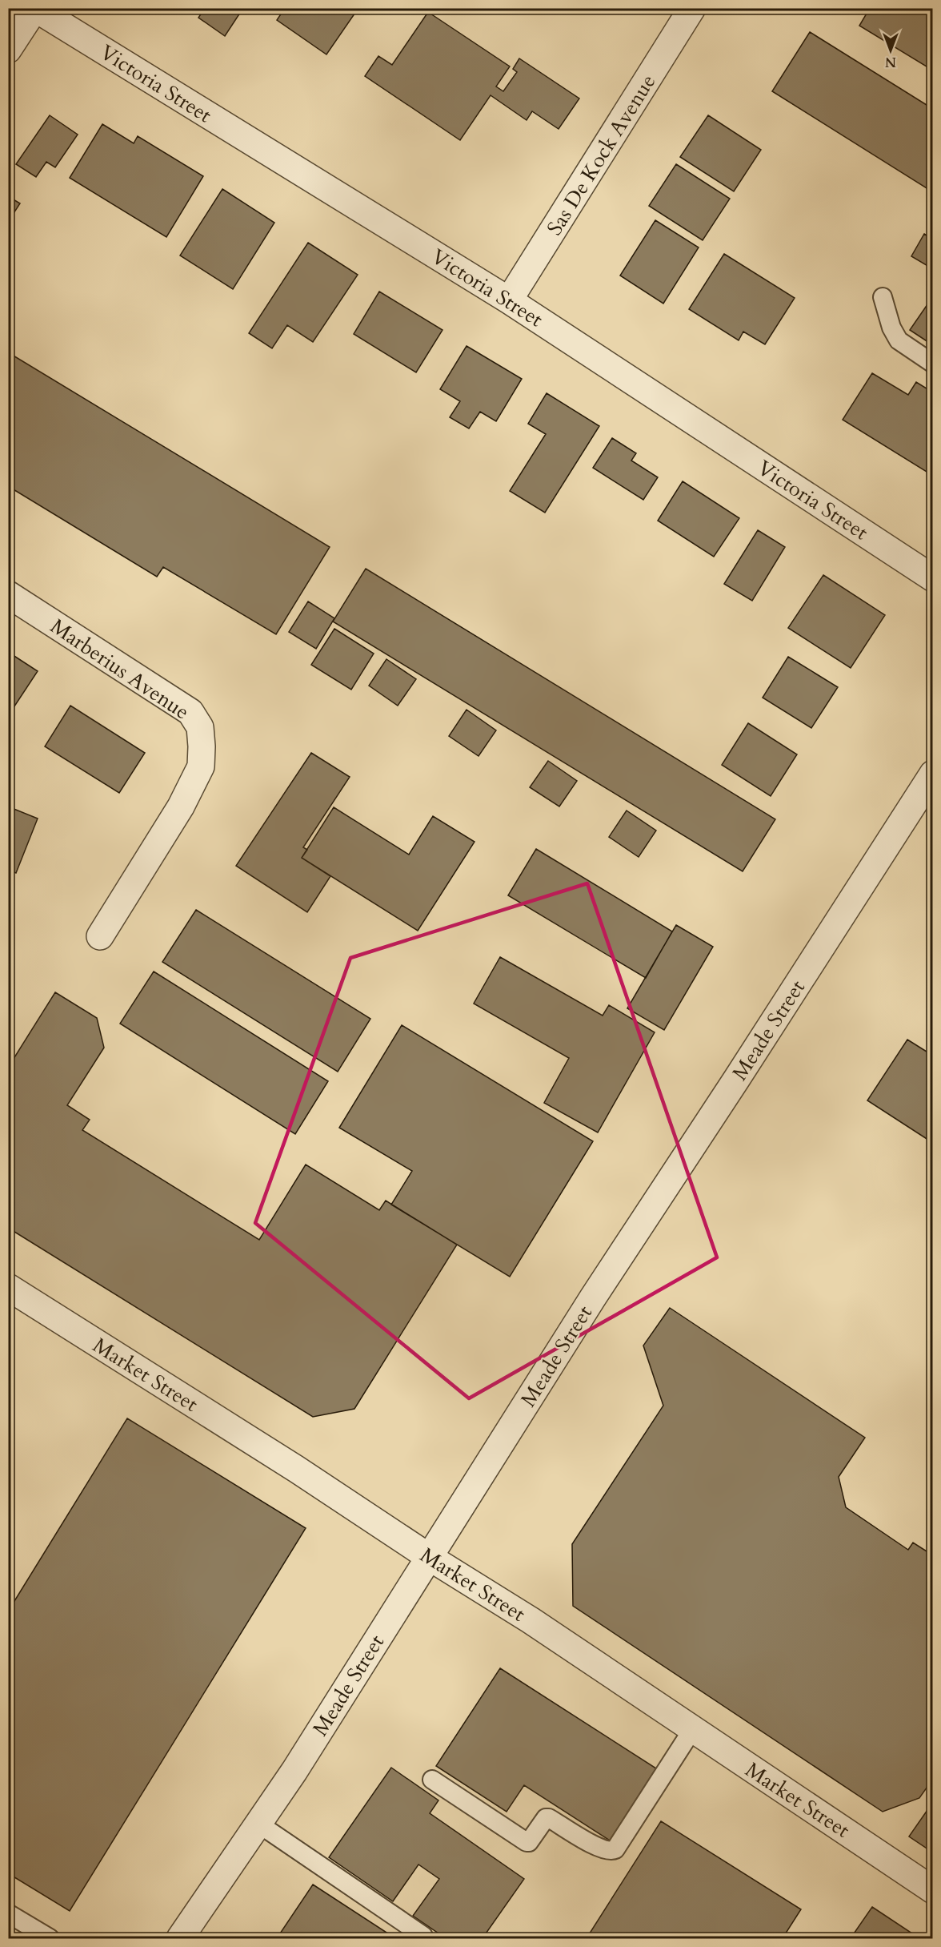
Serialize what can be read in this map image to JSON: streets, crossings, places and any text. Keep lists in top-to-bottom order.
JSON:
{
  "streets": {
    "street": [
      "Victoria Street",
      "Sas De Kock Avenue",
      "Marberius Avenue",
      "Meade Street",
      "Market Street"
    ]
  },
  "crossings": [
    ["Victoria Street", "Sas De Kock Avenue"],
    ["Meade Street", "Market Street"]
  ],
  "north": "bottom"
}
